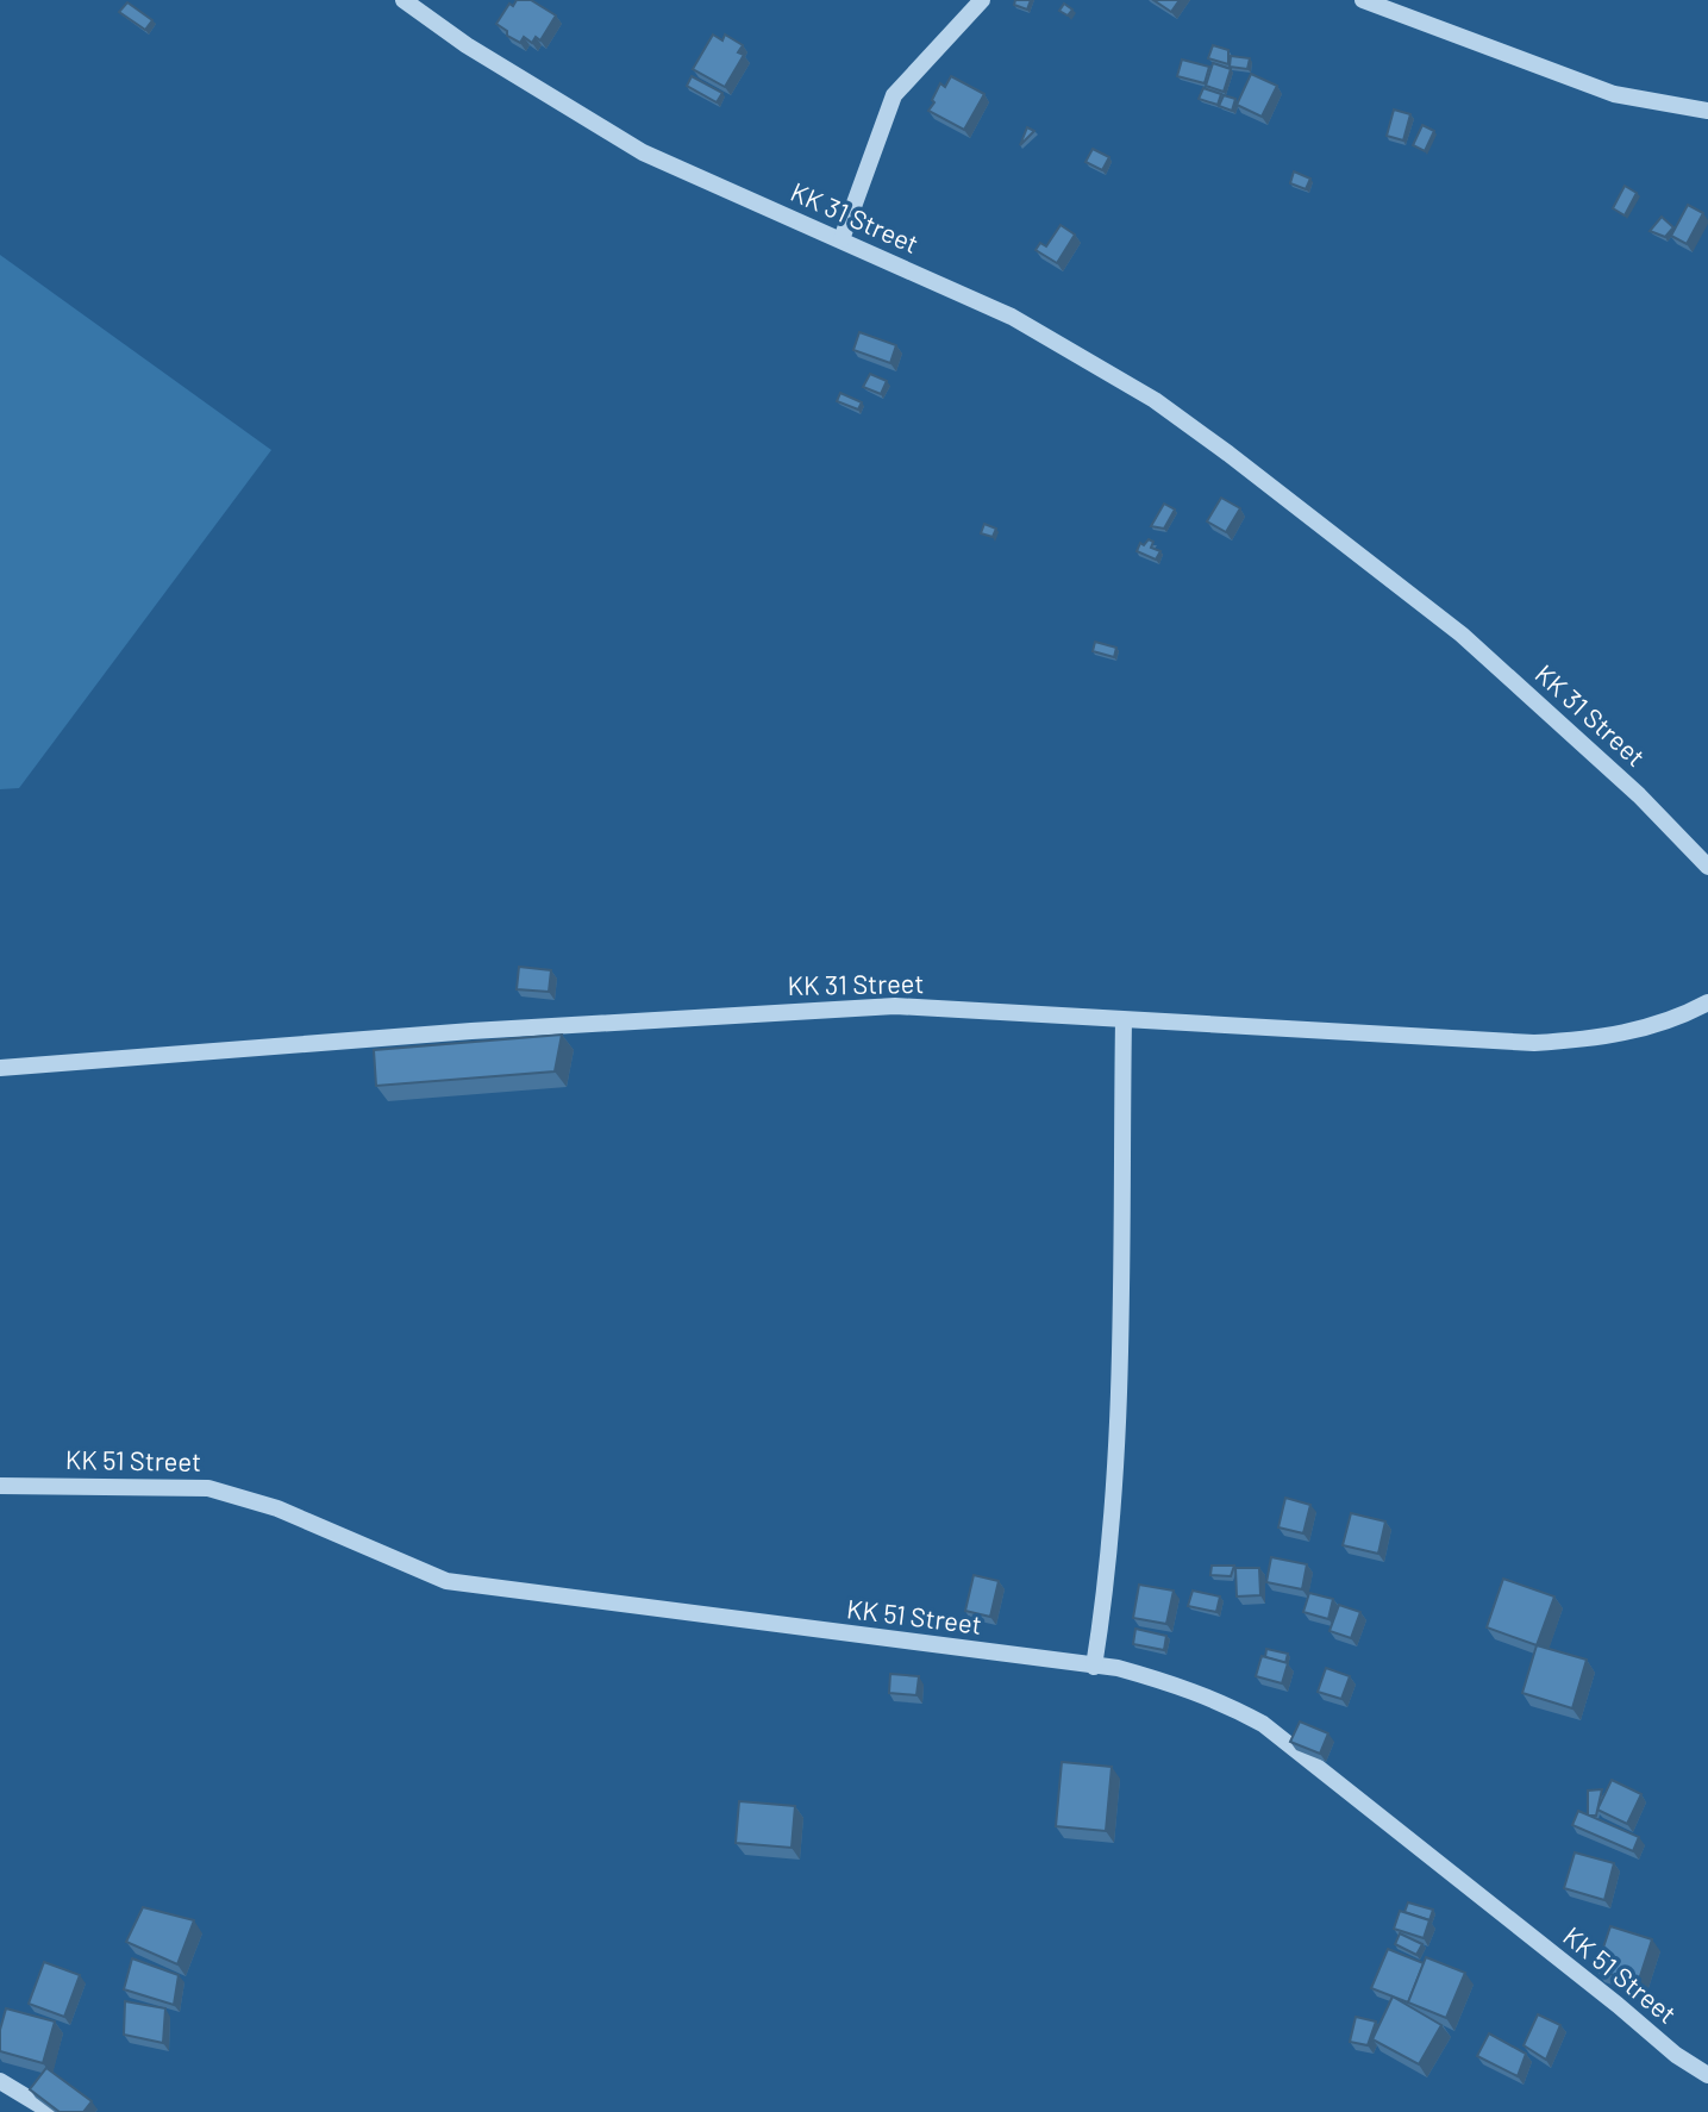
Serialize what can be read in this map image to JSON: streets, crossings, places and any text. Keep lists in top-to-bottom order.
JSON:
{
  "streets": {
    "street": ["KK 31 Street", "KK 51 Street"]
  }
}
